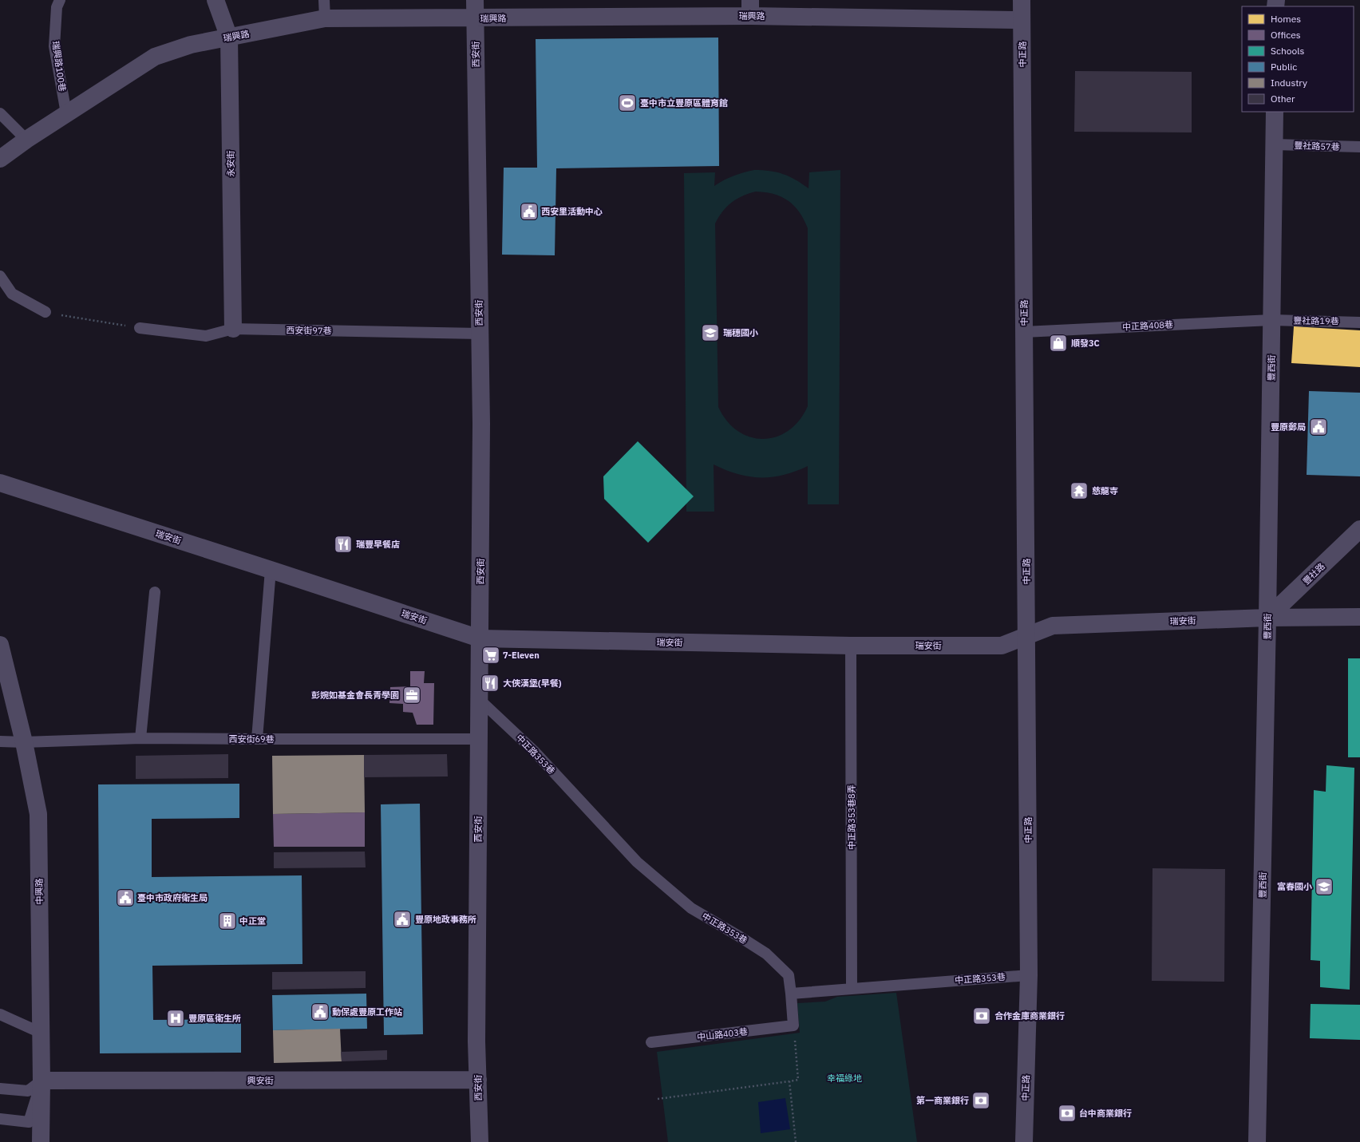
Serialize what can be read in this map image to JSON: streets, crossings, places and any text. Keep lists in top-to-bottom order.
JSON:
{
  "streets": {
    "street": [
      "瑞興路",
      "西安街",
      "中正路",
      "永安街",
      "豐西街",
      "瑞安街",
      "豐社路",
      "中興路",
      "興安街"
    ],
    "lane": [
      "瑞興路100巷",
      "豐社路57巷",
      "豐社路19巷",
      "中正路408巷",
      "西安街97巷",
      "西安街69巷",
      "中正路353巷",
      "中正路353巷8弄",
      "中山路403巷"
    ]
  },
  "crossings": [
    ["瑞興路", "西安街"],
    ["瑞興路", "中正路"],
    ["瑞興路", "瑞興路100巷"],
    ["瑞興路", "永安街"],
    ["西安街", "西安街97巷"],
    ["西安街", "瑞安街"],
    ["西安街", "西安街69巷"],
    ["西安街", "中正路353巷"],
    ["西安街", "興安街"],
    ["中正路", "中正路408巷"],
    ["中正路", "瑞安街"],
    ["中正路", "中正路353巷"],
    ["豐社路57巷", "豐西街"],
    ["永安街", "西安街97巷"],
    ["豐社路19巷", "中正路408巷"],
    ["豐社路19巷", "豐西街"],
    ["中正路408巷", "豐西街"],
    ["豐西街", "瑞安街"],
    ["豐西街", "豐社路"],
    ["瑞安街", "豐社路"],
    ["瑞安街", "中正路353巷8弄"],
    ["西安街69巷", "中興路"],
    ["中正路353巷", "中正路353巷8弄"],
    ["中興路", "興安街"]
  ],
  "parks": ["幸福綠地"],
  "places": {
    "sports": ["臺中市立豐原區體育館"],
    "public building": [
      "西安里活動中心",
      "豐原郵局",
      "臺中市政府衛生局",
      "豐原地政事務所",
      "動保處豐原工作站"
    ],
    "school or university": ["瑞穗國小", "富春國小"],
    "shop": ["順發3C"],
    "temple": ["慈龍寺"],
    "restaurant": ["瑞豐早餐店", "大俠漢堡(早餐)"],
    "supermarket": ["7-Eleven"],
    "office": ["彭婉如基金會長青學園"],
    "building": ["中正堂"],
    "bank": ["合作金庫商業銀行", "第一商業銀行", "台中商業銀行"],
    "hospital": ["豐原區衛生所"]
  },
  "legend": [
    "Homes",
    "Offices",
    "Schools",
    "Public",
    "Industry",
    "Other"
  ]
}
